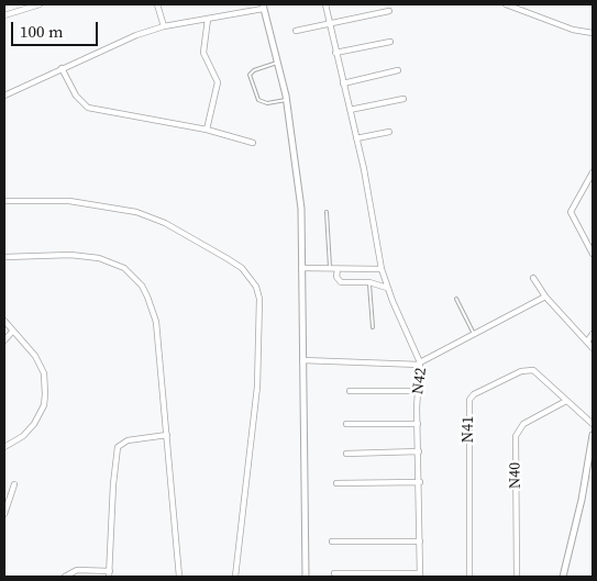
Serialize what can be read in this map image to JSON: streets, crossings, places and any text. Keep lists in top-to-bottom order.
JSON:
{
  "streets": {
    "street": ["N42", "N41", "N40"]
  },
  "crossings": [
    ["N41", "N40"]
  ],
  "scale_bar": "100 m"
}
